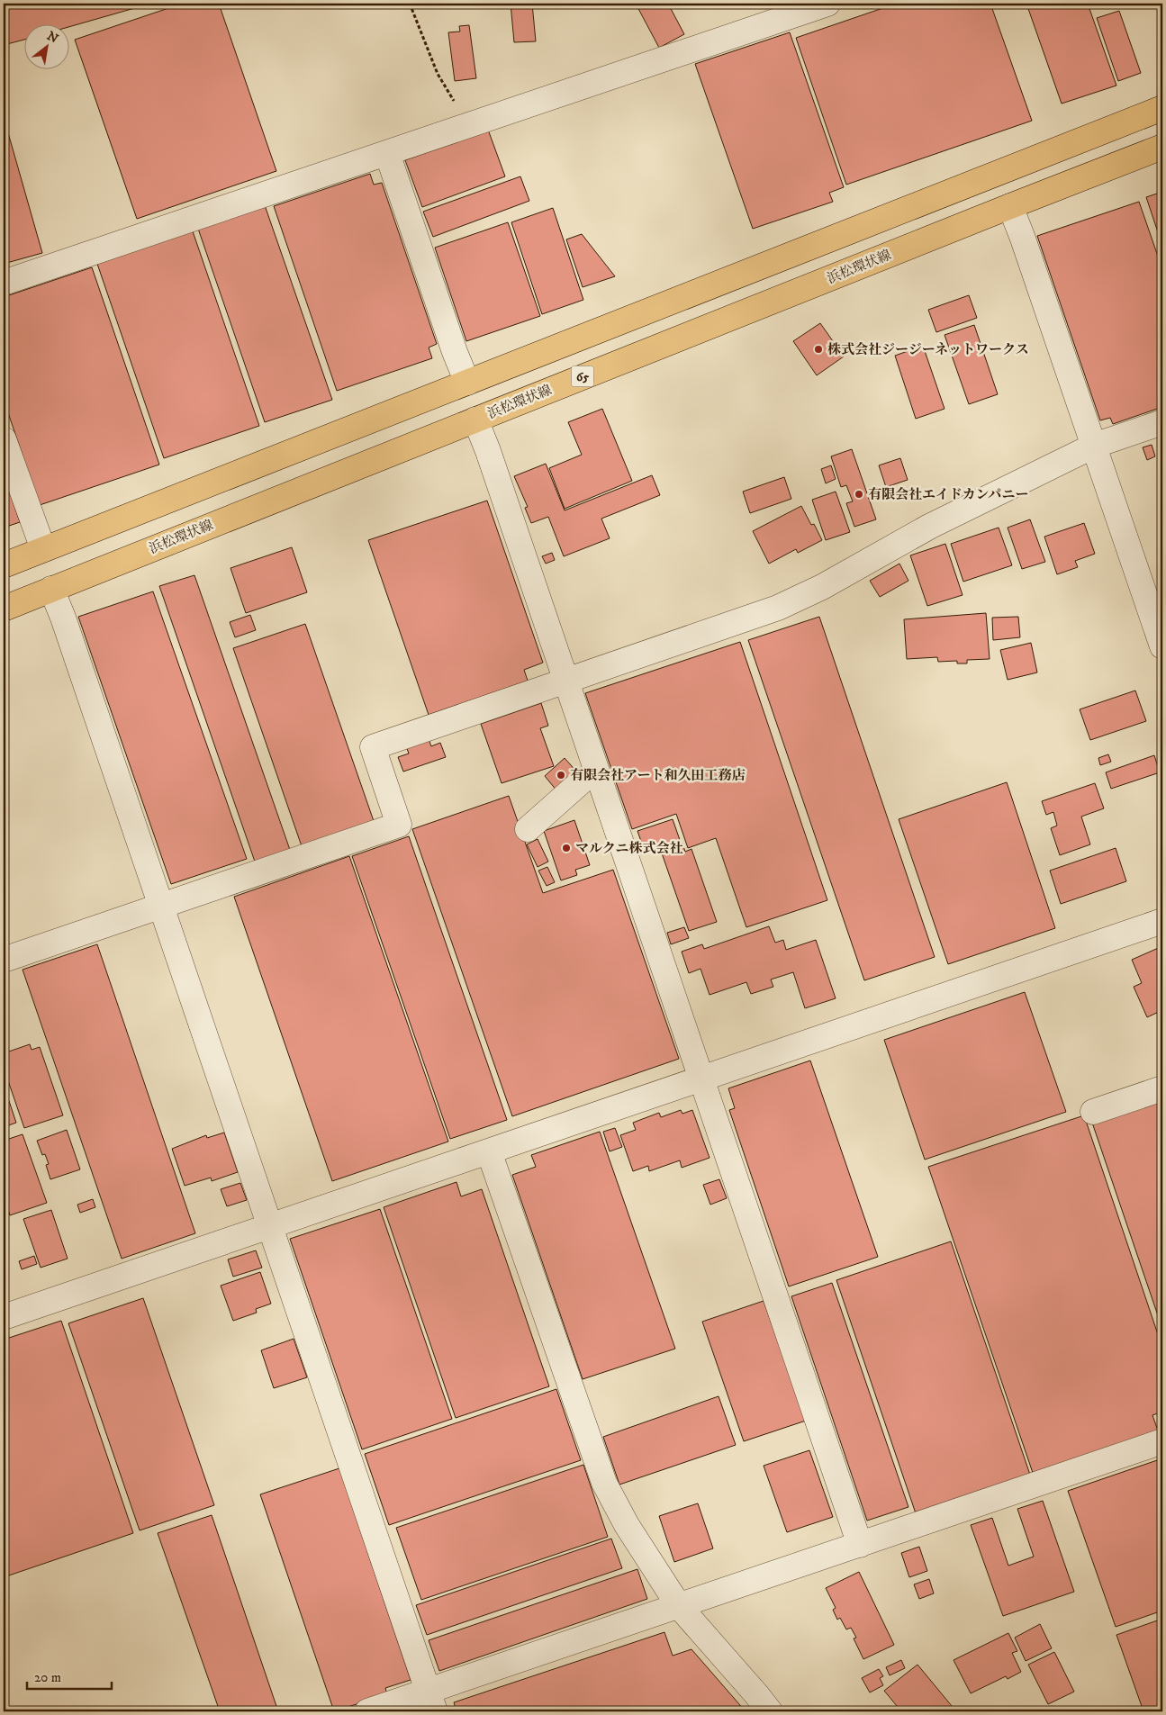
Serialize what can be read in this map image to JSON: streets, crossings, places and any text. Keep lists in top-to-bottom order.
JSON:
{
  "streets": {
    "main road": ["浜松環状線", "65"]
  },
  "places": [
    "株式会社ジージーネットワークス",
    "有限会社エイドカンパニー",
    "有限会社アート和久田工務店",
    "マルクニ株式会社"
  ],
  "scale_bar": "20 m",
  "north": "top right"
}
